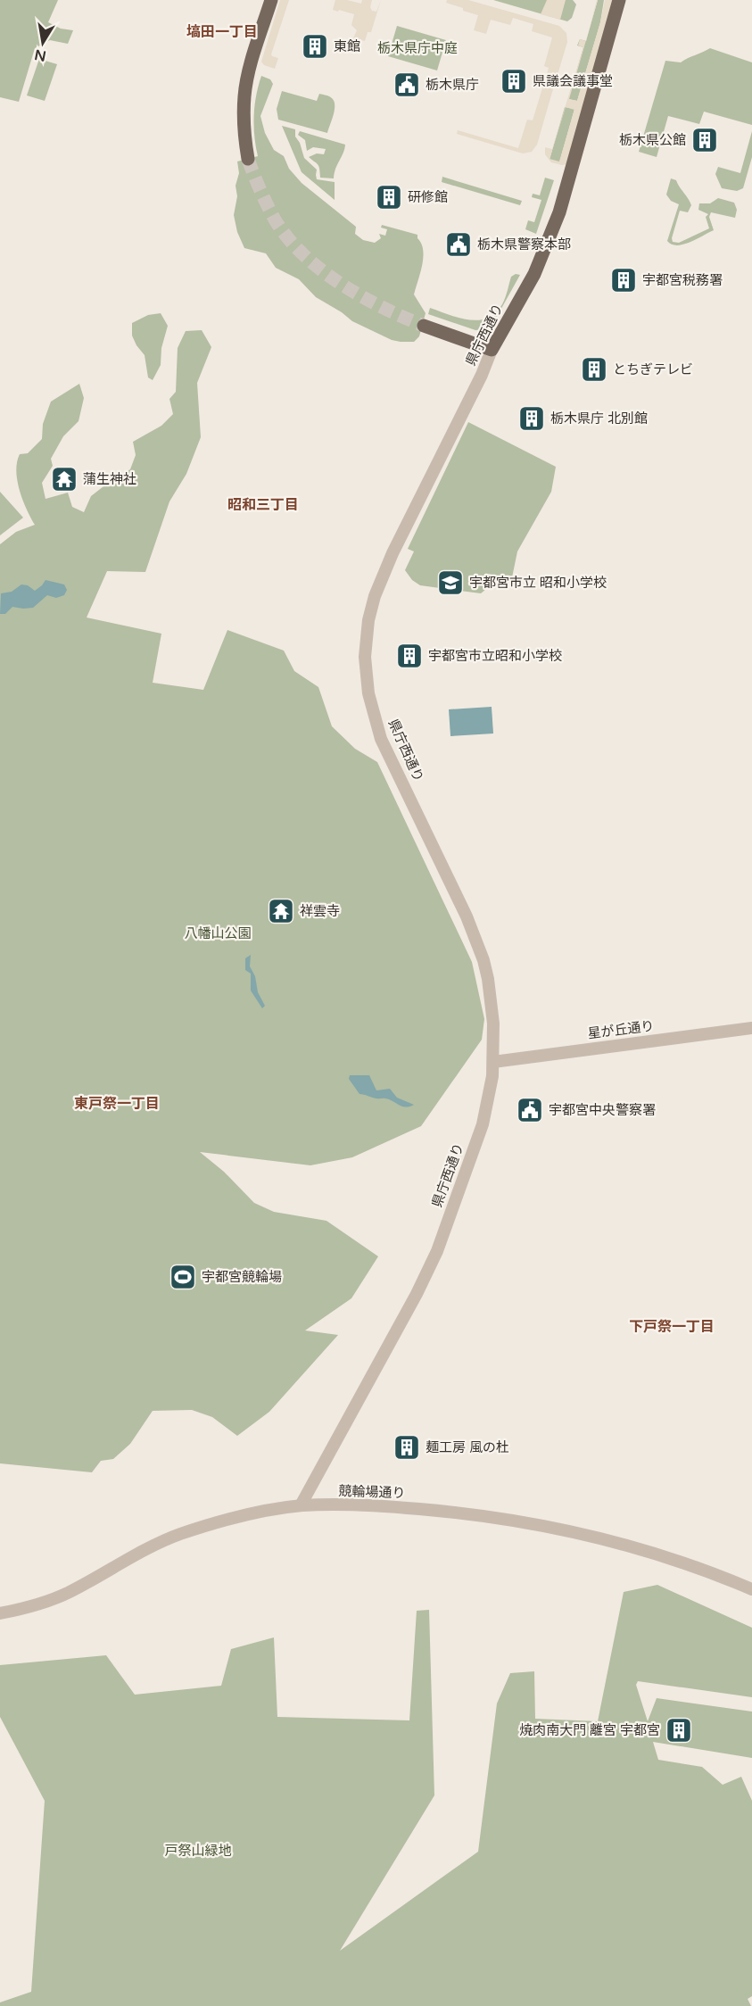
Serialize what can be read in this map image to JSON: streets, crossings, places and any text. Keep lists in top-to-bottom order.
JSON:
{
  "streets": {
    "main road": ["県庁西通り"],
    "street": ["星が丘通り", "競輪場通り"]
  },
  "crossings": [
    ["県庁西通り", "星が丘通り"],
    ["県庁西通り", "競輪場通り"]
  ],
  "districts": [
    "塙田一丁目",
    "昭和三丁目",
    "東戸祭一丁目",
    "下戸祭一丁目"
  ],
  "parks": ["栃木県庁中庭", "八幡山公園", "戸祭山緑地"],
  "places": {
    "building": [
      "東館",
      "県議会議事堂",
      "栃木県公館",
      "研修館",
      "宇都宮税務署",
      "とちぎテレビ",
      "栃木県庁 北別館",
      "宇都宮市立昭和小学校",
      "麺工房 風の杜",
      "焼肉南大門 離宮 宇都宮"
    ],
    "public building": ["栃木県庁", "栃木県警察本部", "宇都宮中央警察署"],
    "temple": ["蒲生神社", "祥雲寺"],
    "school or university": ["宇都宮市立 昭和小学校"],
    "sports": ["宇都宮競輪場"]
  },
  "north": "bottom"
}
